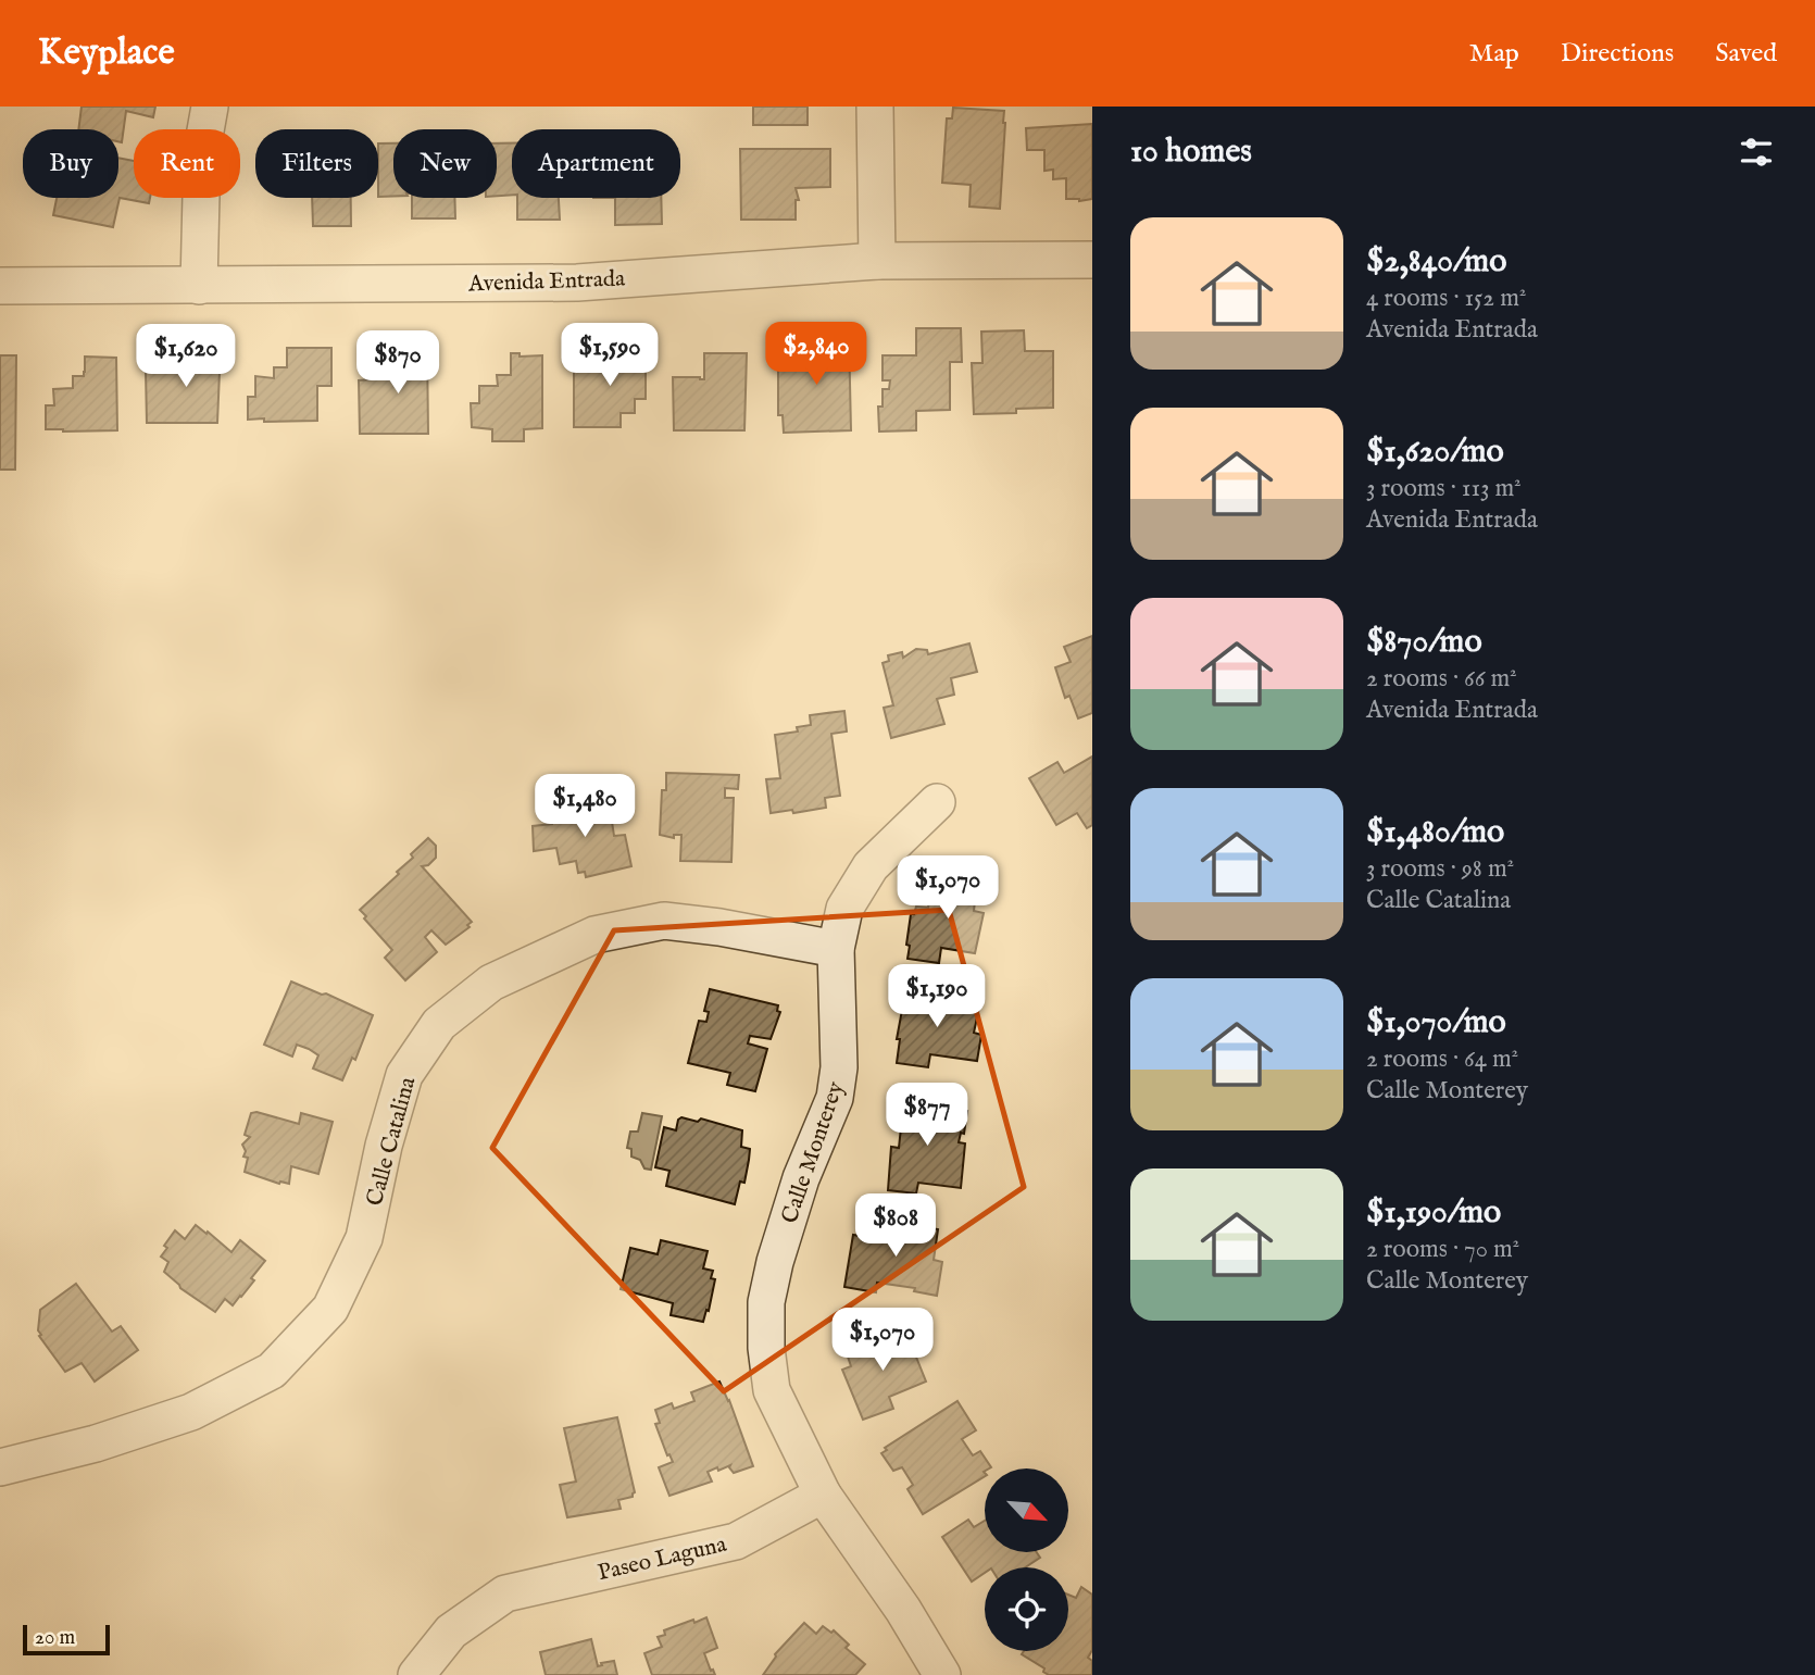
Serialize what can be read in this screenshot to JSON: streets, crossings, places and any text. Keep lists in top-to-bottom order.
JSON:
{
  "streets": {
    "street": [
      "Avenida Entrada",
      "Calle Catalina",
      "Calle Monterey",
      "Paseo Laguna"
    ]
  },
  "crossings": [
    ["Calle Catalina", "Calle Monterey"],
    ["Calle Monterey", "Paseo Laguna"]
  ],
  "scale_bar": "20 m",
  "north": "bottom right",
  "page": {
    "header": "Keyplace",
    "nav": ["Map", "Directions", "Saved"],
    "heading": "10 homes",
    "chip": [
      "Buy",
      "Rent",
      "Filters",
      "New",
      "Apartment"
    ],
    "list": [
      {
        "name": "$2,840/mo",
        "note": "4 rooms · 152 m² · Avenida Entrada"
      },
      {
        "name": "$1,620/mo",
        "note": "3 rooms · 113 m² · Avenida Entrada"
      },
      {
        "name": "$870/mo",
        "note": "2 rooms · 66 m² · Avenida Entrada"
      },
      {
        "name": "$1,480/mo",
        "note": "3 rooms · 98 m² · Calle Catalina"
      },
      {
        "name": "$1,070/mo",
        "note": "2 rooms · 64 m² · Calle Monterey"
      },
      {
        "name": "$1,190/mo",
        "note": "2 rooms · 70 m² · Calle Monterey"
      }
    ],
    "price": [
      "$2,840",
      "$1,590",
      "$1,620",
      "$870",
      "$1,480",
      "$1,070",
      "$1,190",
      "$877",
      "$808",
      "$1,070"
    ],
    "scale": "20 m"
  }
}
